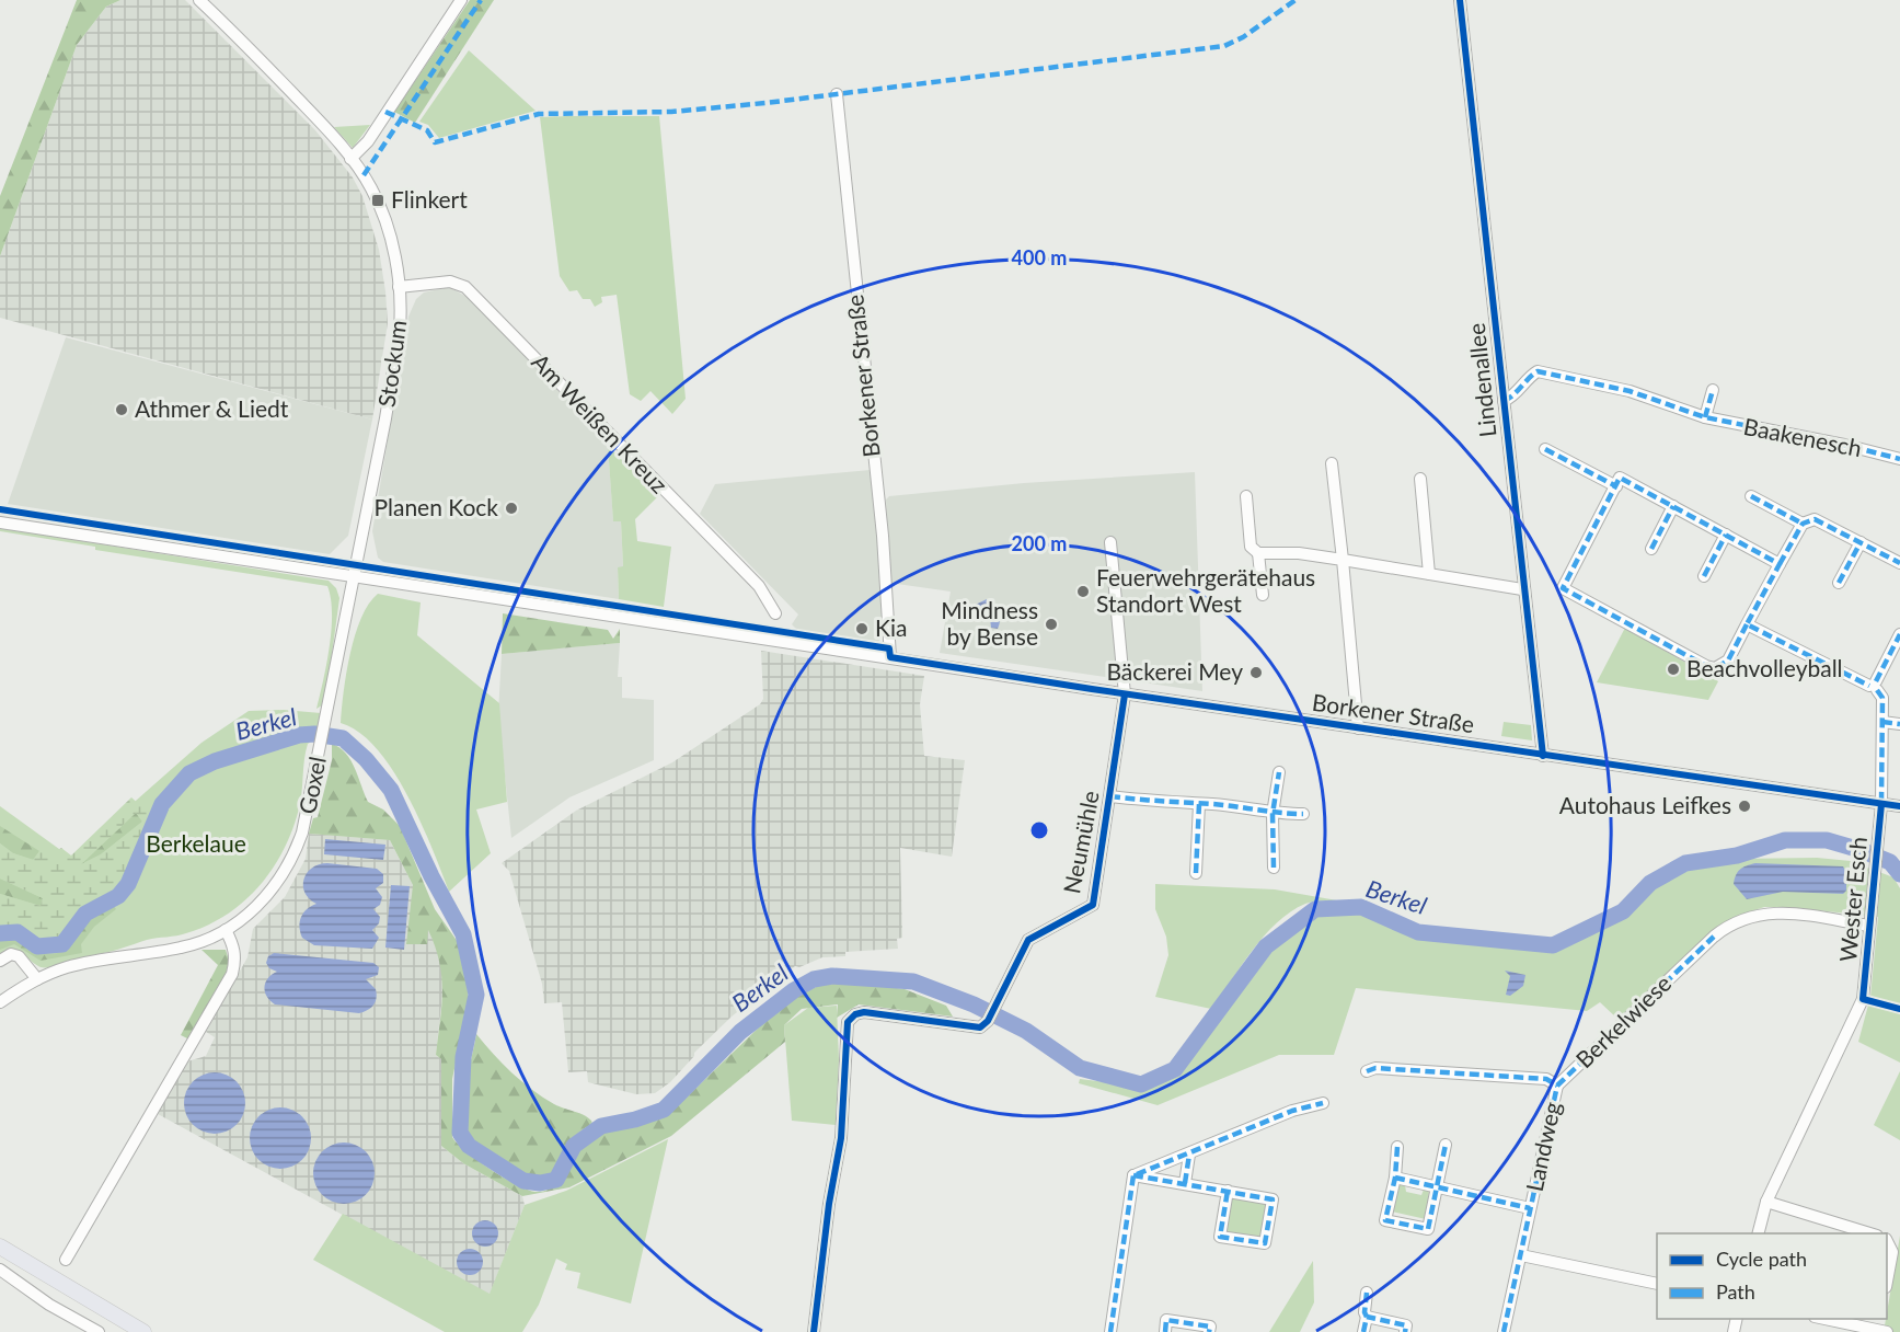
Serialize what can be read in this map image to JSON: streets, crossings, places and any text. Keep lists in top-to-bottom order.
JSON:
{
  "streets": {
    "street": [
      "Stockum",
      "Borkener Straße",
      "Lindenallee",
      "Am Weißen Kreuz",
      "Baakenesch",
      "Goxel",
      "Neumühle",
      "Wester Esch",
      "Berkelwiese",
      "Landweg"
    ]
  },
  "crossings": [
    ["Stockum", "Borkener Straße"],
    ["Stockum", "Am Weißen Kreuz"],
    ["Stockum", "Goxel"],
    ["Borkener Straße", "Lindenallee"],
    ["Borkener Straße", "Goxel"],
    ["Borkener Straße", "Neumühle"],
    ["Borkener Straße", "Wester Esch"],
    ["Lindenallee", "Baakenesch"],
    ["Wester Esch", "Berkelwiese"],
    ["Berkelwiese", "Landweg"]
  ],
  "water": ["Berkel"],
  "parks": ["Berkelaue"],
  "places": {
    "transit": ["Flinkert"],
    "other": [
      "Athmer & Liedt",
      "Planen Kock",
      "Feuerwehrgerätehaus Standort West",
      "Mindness by Bense",
      "Kia",
      "Beachvolleyball",
      "Bäckerei Mey",
      "Autohaus Leifkes"
    ]
  },
  "legend": ["Cycle path", "Path"],
  "rings": ["400 m", "200 m"]
}
